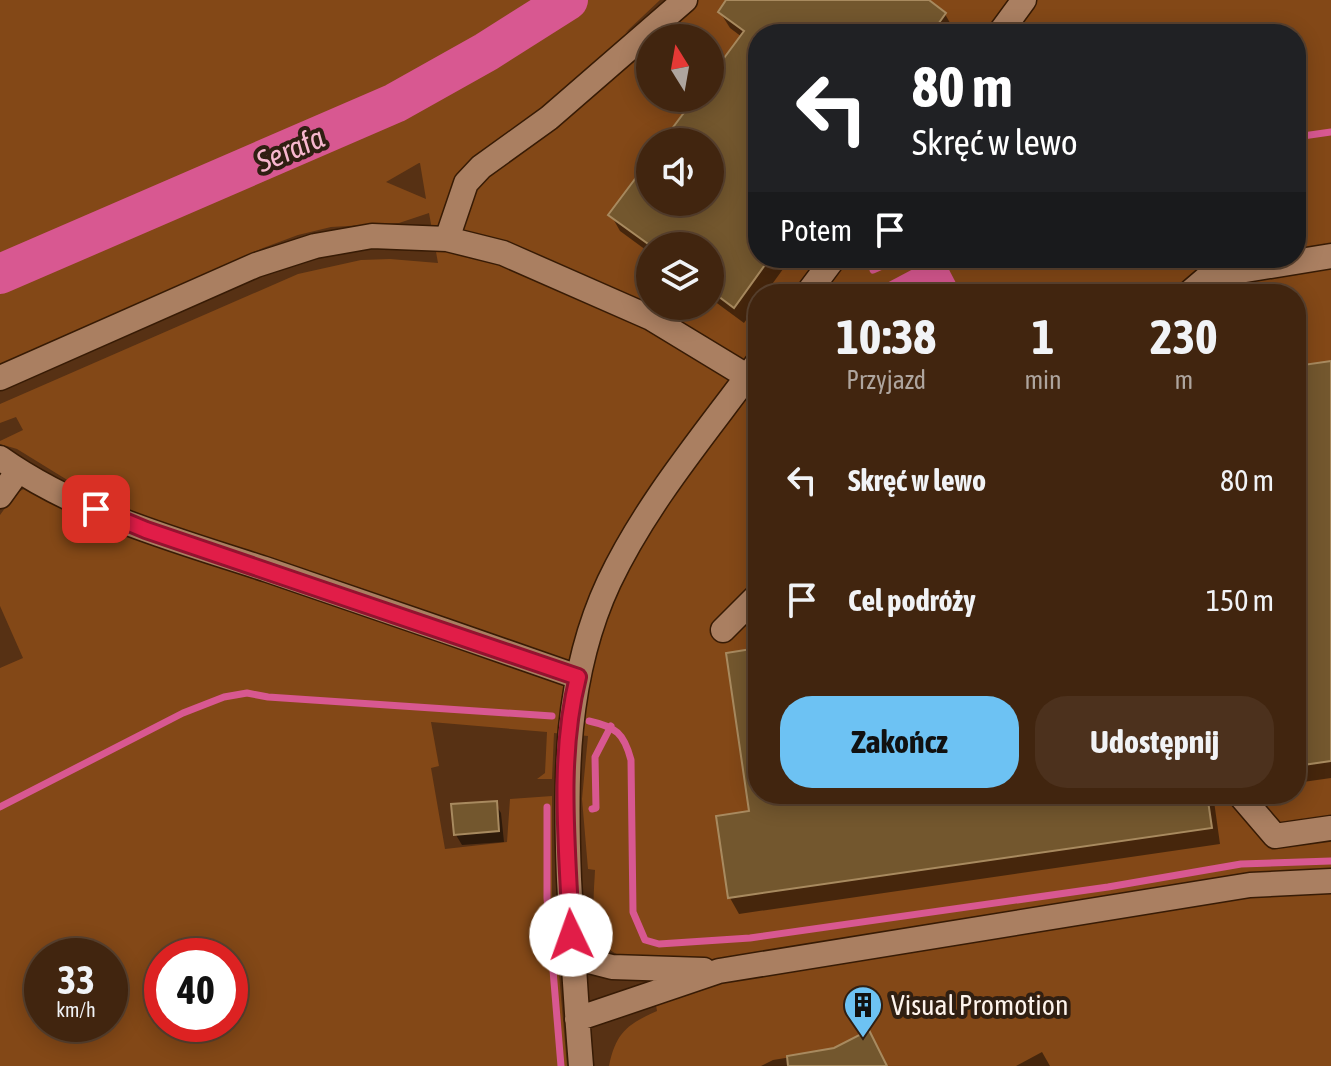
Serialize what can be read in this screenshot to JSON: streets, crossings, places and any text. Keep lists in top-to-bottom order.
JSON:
{
  "water": ["Serafa"],
  "places": {
    "building": ["Visual Promotion"]
  },
  "north": "top",
  "page": {
    "turn": ["80 m", "Skręć w lewo"],
    "then": "Potem",
    "eta": [
      "10:38",
      "Przyjazd",
      "1",
      "min",
      "230",
      "m"
    ],
    "list": [
      {
        "name": "Skręć w lewo",
        "value": "80 m"
      },
      {
        "name": "Cel podróży",
        "value": "150 m"
      }
    ],
    "buttons": ["Zakończ", "Udostępnij"],
    "speed": "33 km/h",
    "limit": "40"
  }
}
